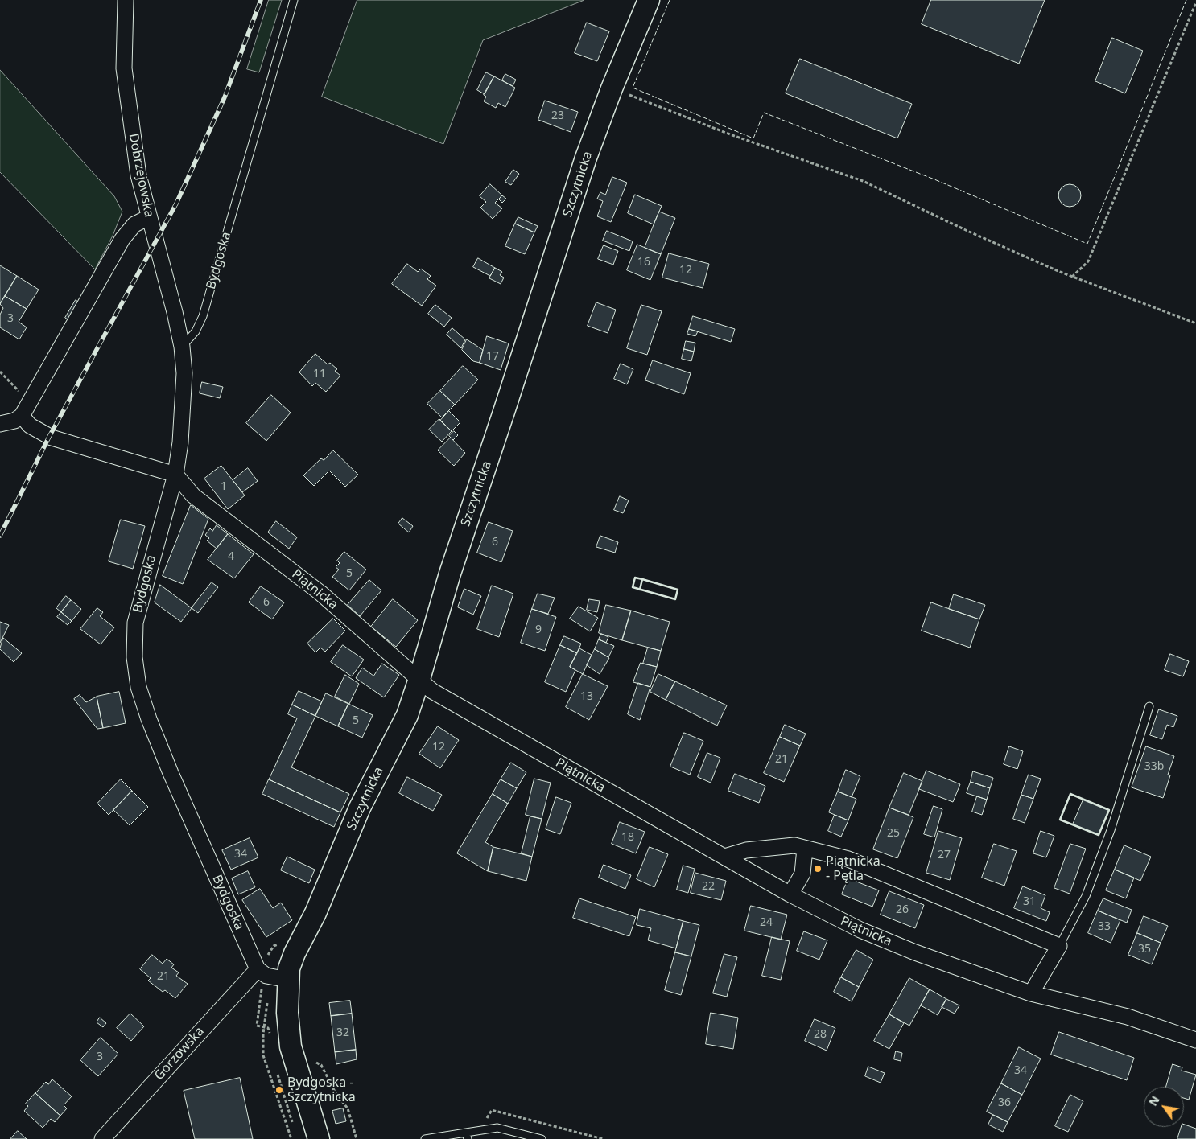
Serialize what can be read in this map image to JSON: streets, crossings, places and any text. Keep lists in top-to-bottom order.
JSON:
{
  "streets": {
    "street": [
      "Dobrzejowska",
      "Szczytnicka",
      "Bydgoska",
      "Piątnicka",
      "Gorzowska"
    ]
  },
  "crossings": [
    ["Dobrzejowska", "Bydgoska"],
    ["Szczytnicka", "Piątnicka"],
    ["Bydgoska", "Piątnicka"],
    ["Bydgoska", "Gorzowska"]
  ],
  "places": ["Piątnicka - Pętla", "Bydgoska - Szczytnicka"],
  "house_numbers": [
    "23",
    "16",
    "12",
    "3",
    "17",
    "11",
    "1",
    "6",
    "4",
    "5",
    "6",
    "9",
    "13",
    "5",
    "12",
    "21",
    "33b",
    "25",
    "18",
    "34",
    "27",
    "22",
    "31",
    "26",
    "24",
    "33",
    "35",
    "21",
    "32",
    "28",
    "3",
    "34",
    "36"
  ],
  "north": "top left"
}
